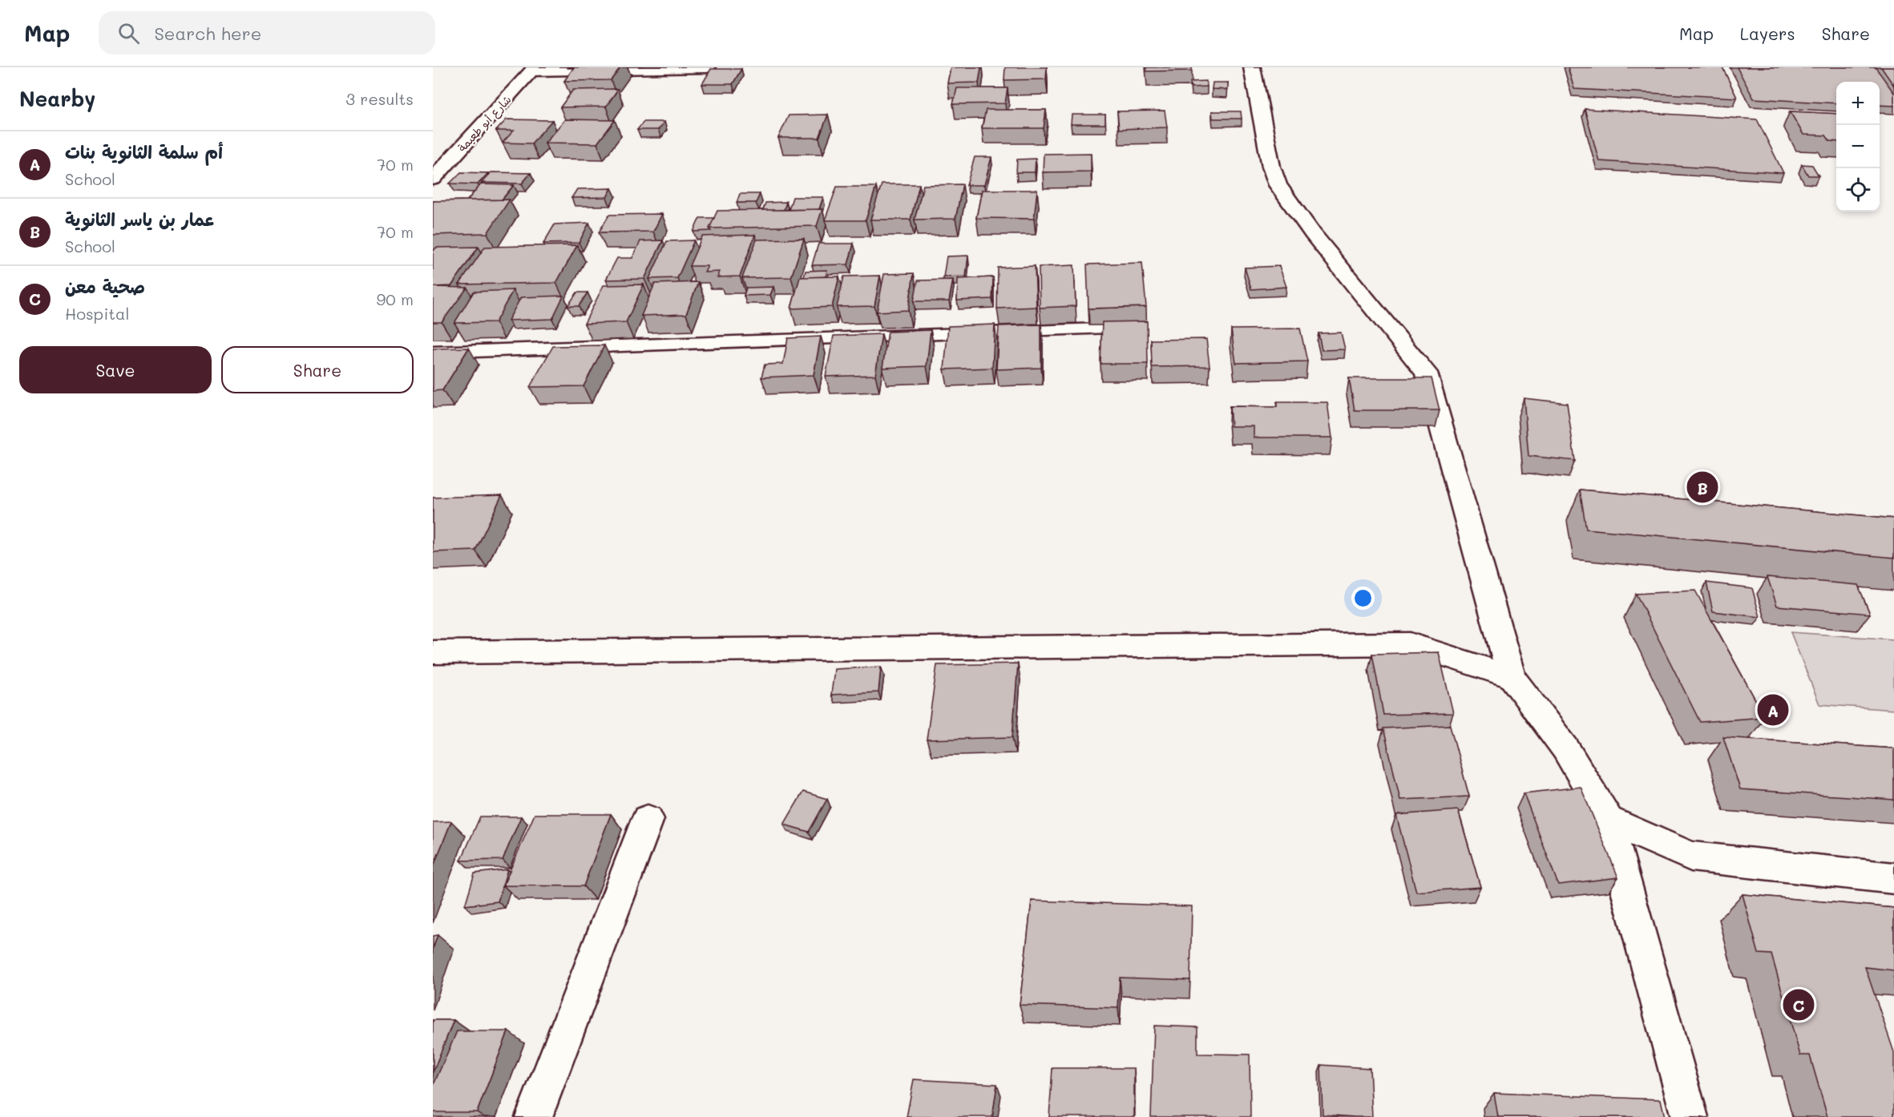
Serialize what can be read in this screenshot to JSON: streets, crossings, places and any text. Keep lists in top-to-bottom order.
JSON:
{
  "streets": {
    "street": ["شارع أبو طعيمة"]
  },
  "page": {
    "header": "Map",
    "search": "Search here",
    "nav": ["Map", "Layers", "Share"],
    "heading": ["Nearby", "3 results"],
    "map_buttons": ["+", "−"],
    "list": [
      {
        "mark": "A",
        "name": "أم سلمة الثانوية بنات",
        "note": "School",
        "value": "70 m"
      },
      {
        "mark": "B",
        "name": "عمار بن ياسر الثانوية",
        "note": "School",
        "value": "70 m"
      },
      {
        "mark": "C",
        "name": "صحية معن",
        "note": "Hospital",
        "value": "90 m"
      }
    ],
    "buttons": ["Save", "Share"],
    "pins": ["B", "A", "C"]
  }
}
